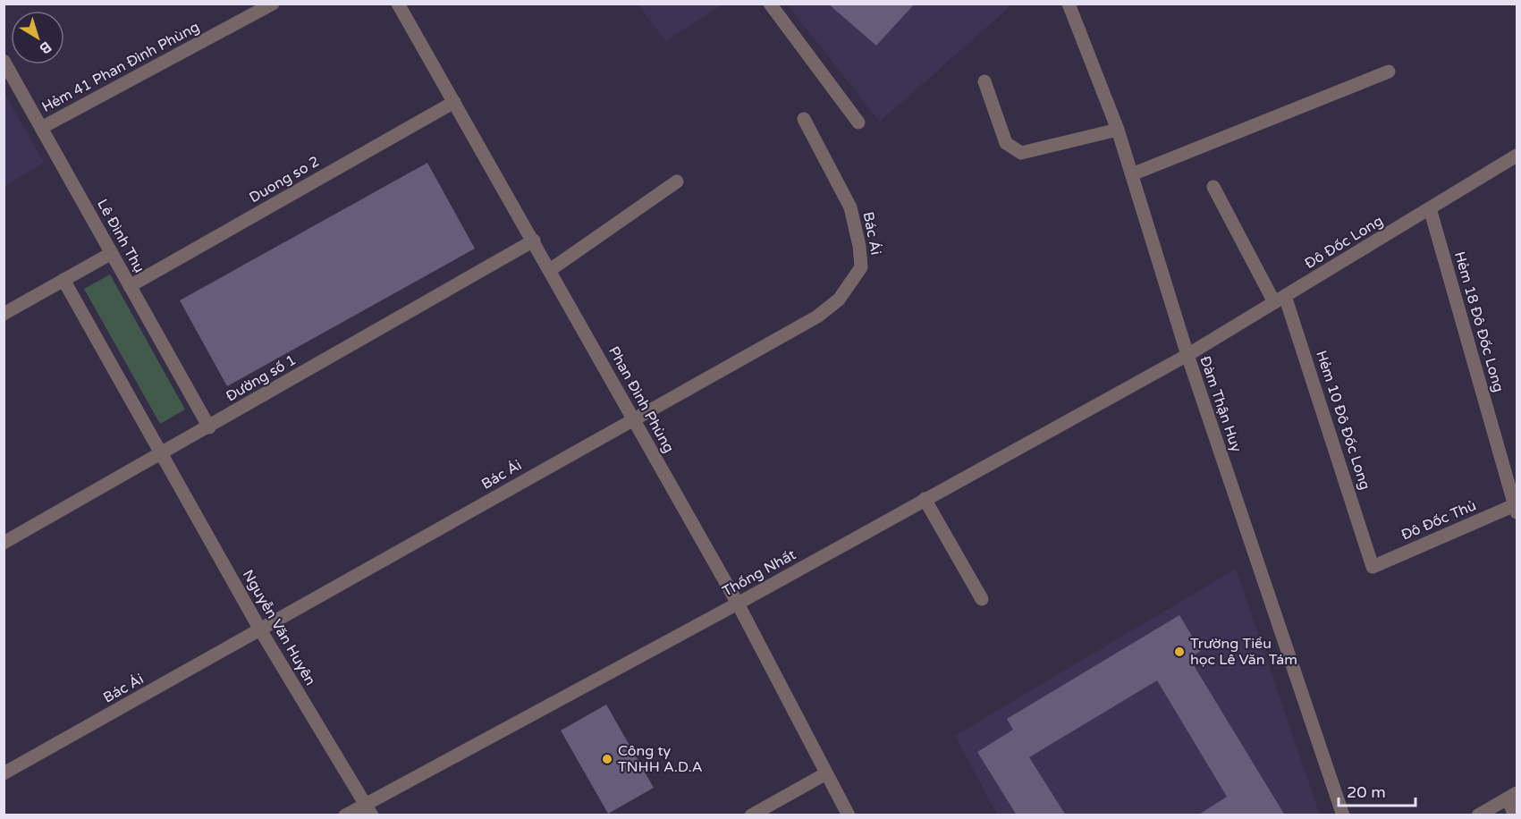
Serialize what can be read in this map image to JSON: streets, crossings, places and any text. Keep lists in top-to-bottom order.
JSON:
{
  "streets": {
    "street": [
      "Hẻm 41 Phan Đình Phùng",
      "Duong so 2",
      "Bác Ái",
      "Lê Đình Thụ",
      "Đô Đốc Long",
      "Hẻm 18 Đô Đốc Long",
      "Đường số 1",
      "Phan Đình Phùng",
      "Đàm Thận Huy",
      "Hẻm 10 Đô Đốc Long",
      "Đô Đốc Thủ",
      "Thống Nhất",
      "Nguyễn Văn Huyên"
    ]
  },
  "crossings": [
    ["Hẻm 41 Phan Đình Phùng", "Lê Đình Thụ"],
    ["Duong so 2", "Lê Đình Thụ"],
    ["Duong so 2", "Phan Đình Phùng"],
    ["Bác Ái", "Phan Đình Phùng"],
    ["Bác Ái", "Nguyễn Văn Huyên"],
    ["Lê Đình Thụ", "Đường số 1"],
    ["Đô Đốc Long", "Hẻm 18 Đô Đốc Long"],
    ["Đô Đốc Long", "Đàm Thận Huy"],
    ["Đô Đốc Long", "Hẻm 10 Đô Đốc Long"],
    ["Đô Đốc Long", "Thống Nhất"],
    ["Hẻm 18 Đô Đốc Long", "Đô Đốc Thủ"],
    ["Đường số 1", "Phan Đình Phùng"],
    ["Đường số 1", "Nguyễn Văn Huyên"],
    ["Phan Đình Phùng", "Thống Nhất"],
    ["Đàm Thận Huy", "Thống Nhất"],
    ["Hẻm 10 Đô Đốc Long", "Đô Đốc Thủ"],
    ["Thống Nhất", "Nguyễn Văn Huyên"]
  ],
  "places": ["Trường Tiểu học Lê Văn Tám", "Công ty TNHH A.D.A"],
  "scale_bar": "20 m",
  "north": "bottom right"
}
